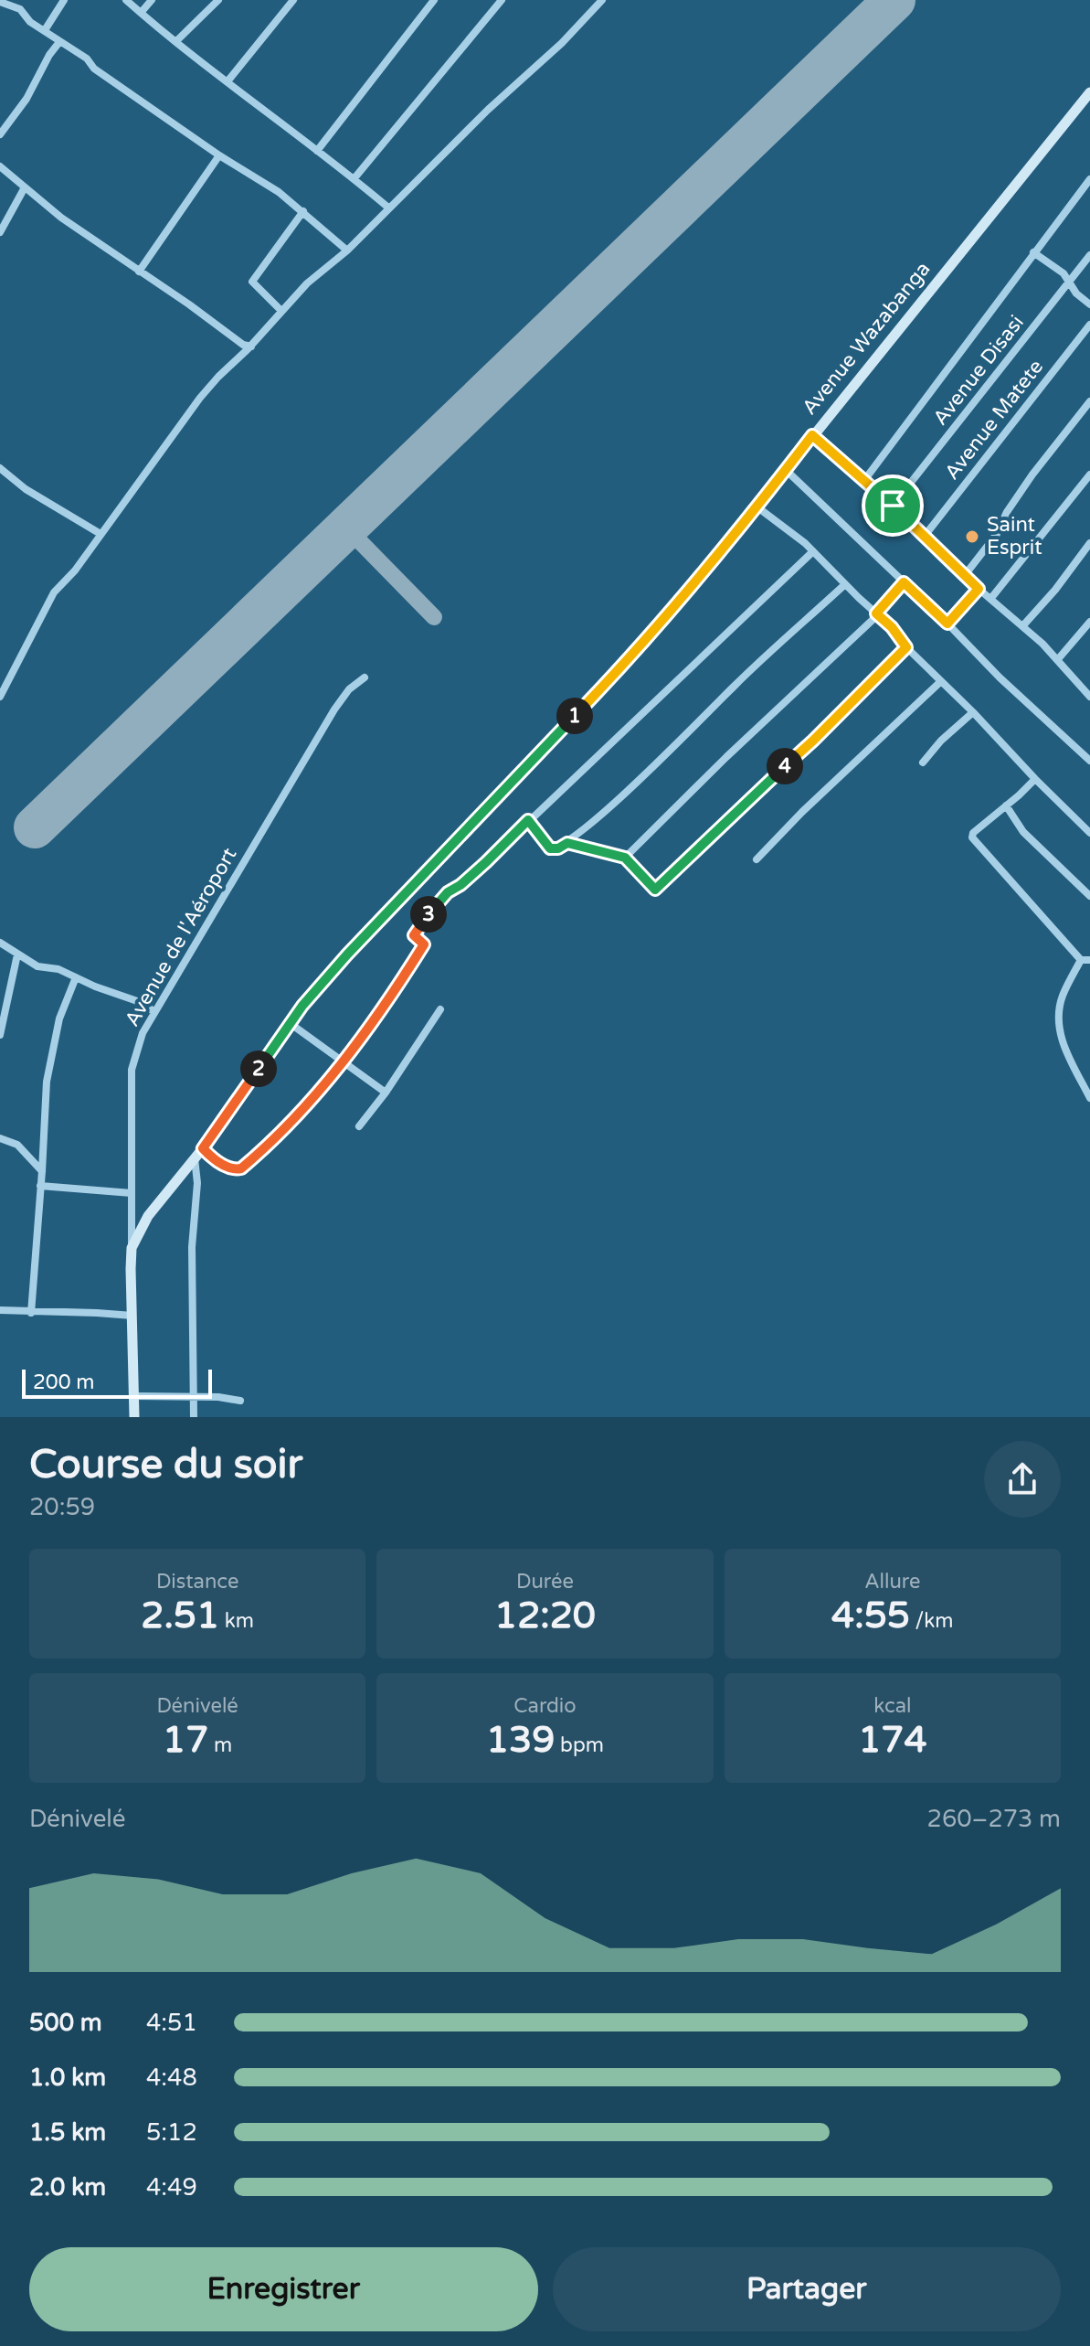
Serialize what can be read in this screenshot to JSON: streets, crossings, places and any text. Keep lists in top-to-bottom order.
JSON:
{
  "streets": {
    "main road": ["Avenue Wazabanga"],
    "street": ["Avenue Disasi", "Avenue Matete", "Avenue de l'Aéroport"]
  },
  "crossings": [
    ["Avenue Wazabanga", "Avenue de l'Aéroport"]
  ],
  "places": ["Saint Esprit"],
  "scale_bar": "200 m",
  "page": {
    "pins": [
      "1",
      "4",
      "3",
      "2"
    ],
    "scale": "200 m",
    "heading": ["Course du soir", "20:59"],
    "stats": [
      ["Distance", "2.51 km"],
      ["Durée", "12:20"],
      ["Allure", "4:55 /km"],
      ["Dénivelé", "17 m"],
      ["Cardio", "139 bpm"],
      ["kcal", "174"]
    ],
    "chart": ["Dénivelé", "260–273 m"],
    "list": [
      {
        "name": "500 m",
        "note": "4:51"
      },
      {
        "name": "1.0 km",
        "note": "4:48"
      },
      {
        "name": "1.5 km",
        "note": "5:12"
      },
      {
        "name": "2.0 km",
        "note": "4:49"
      }
    ],
    "buttons": ["Enregistrer", "Partager"]
  }
}
